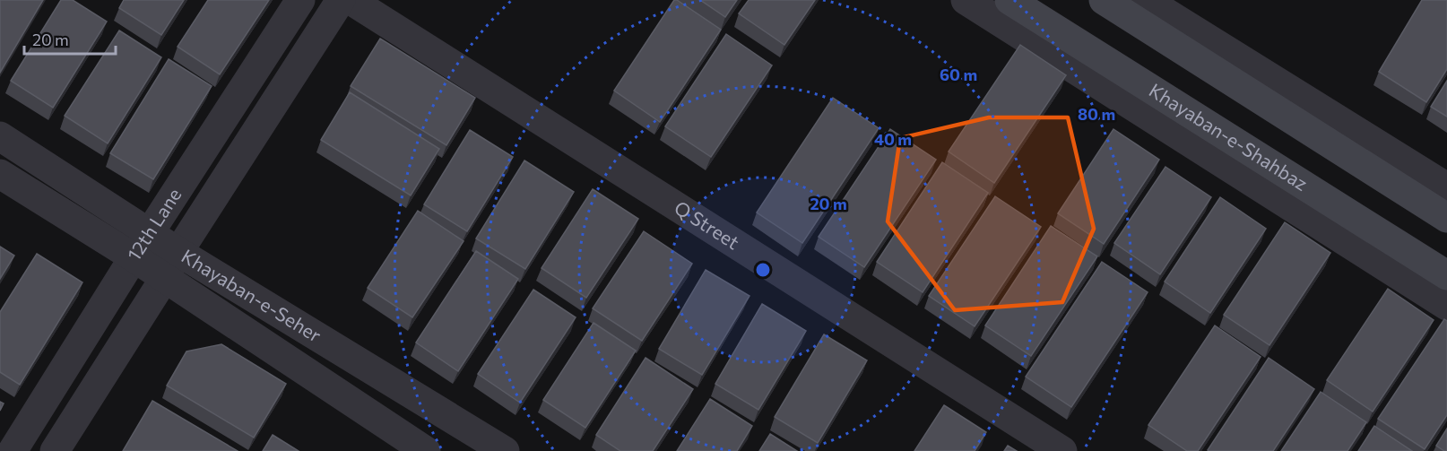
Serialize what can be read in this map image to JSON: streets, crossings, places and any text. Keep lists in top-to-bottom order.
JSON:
{
  "streets": {
    "main road": ["Khayaban-e-Shahbaz"],
    "street": ["12th Lane", "Q Street", "Khayaban-e-Seher"]
  },
  "crossings": [
    ["12th Lane", "Khayaban-e-Seher"]
  ],
  "scale_bar": "20 m",
  "rings": [
    "60 m",
    "80 m",
    "40 m",
    "20 m"
  ]
}
